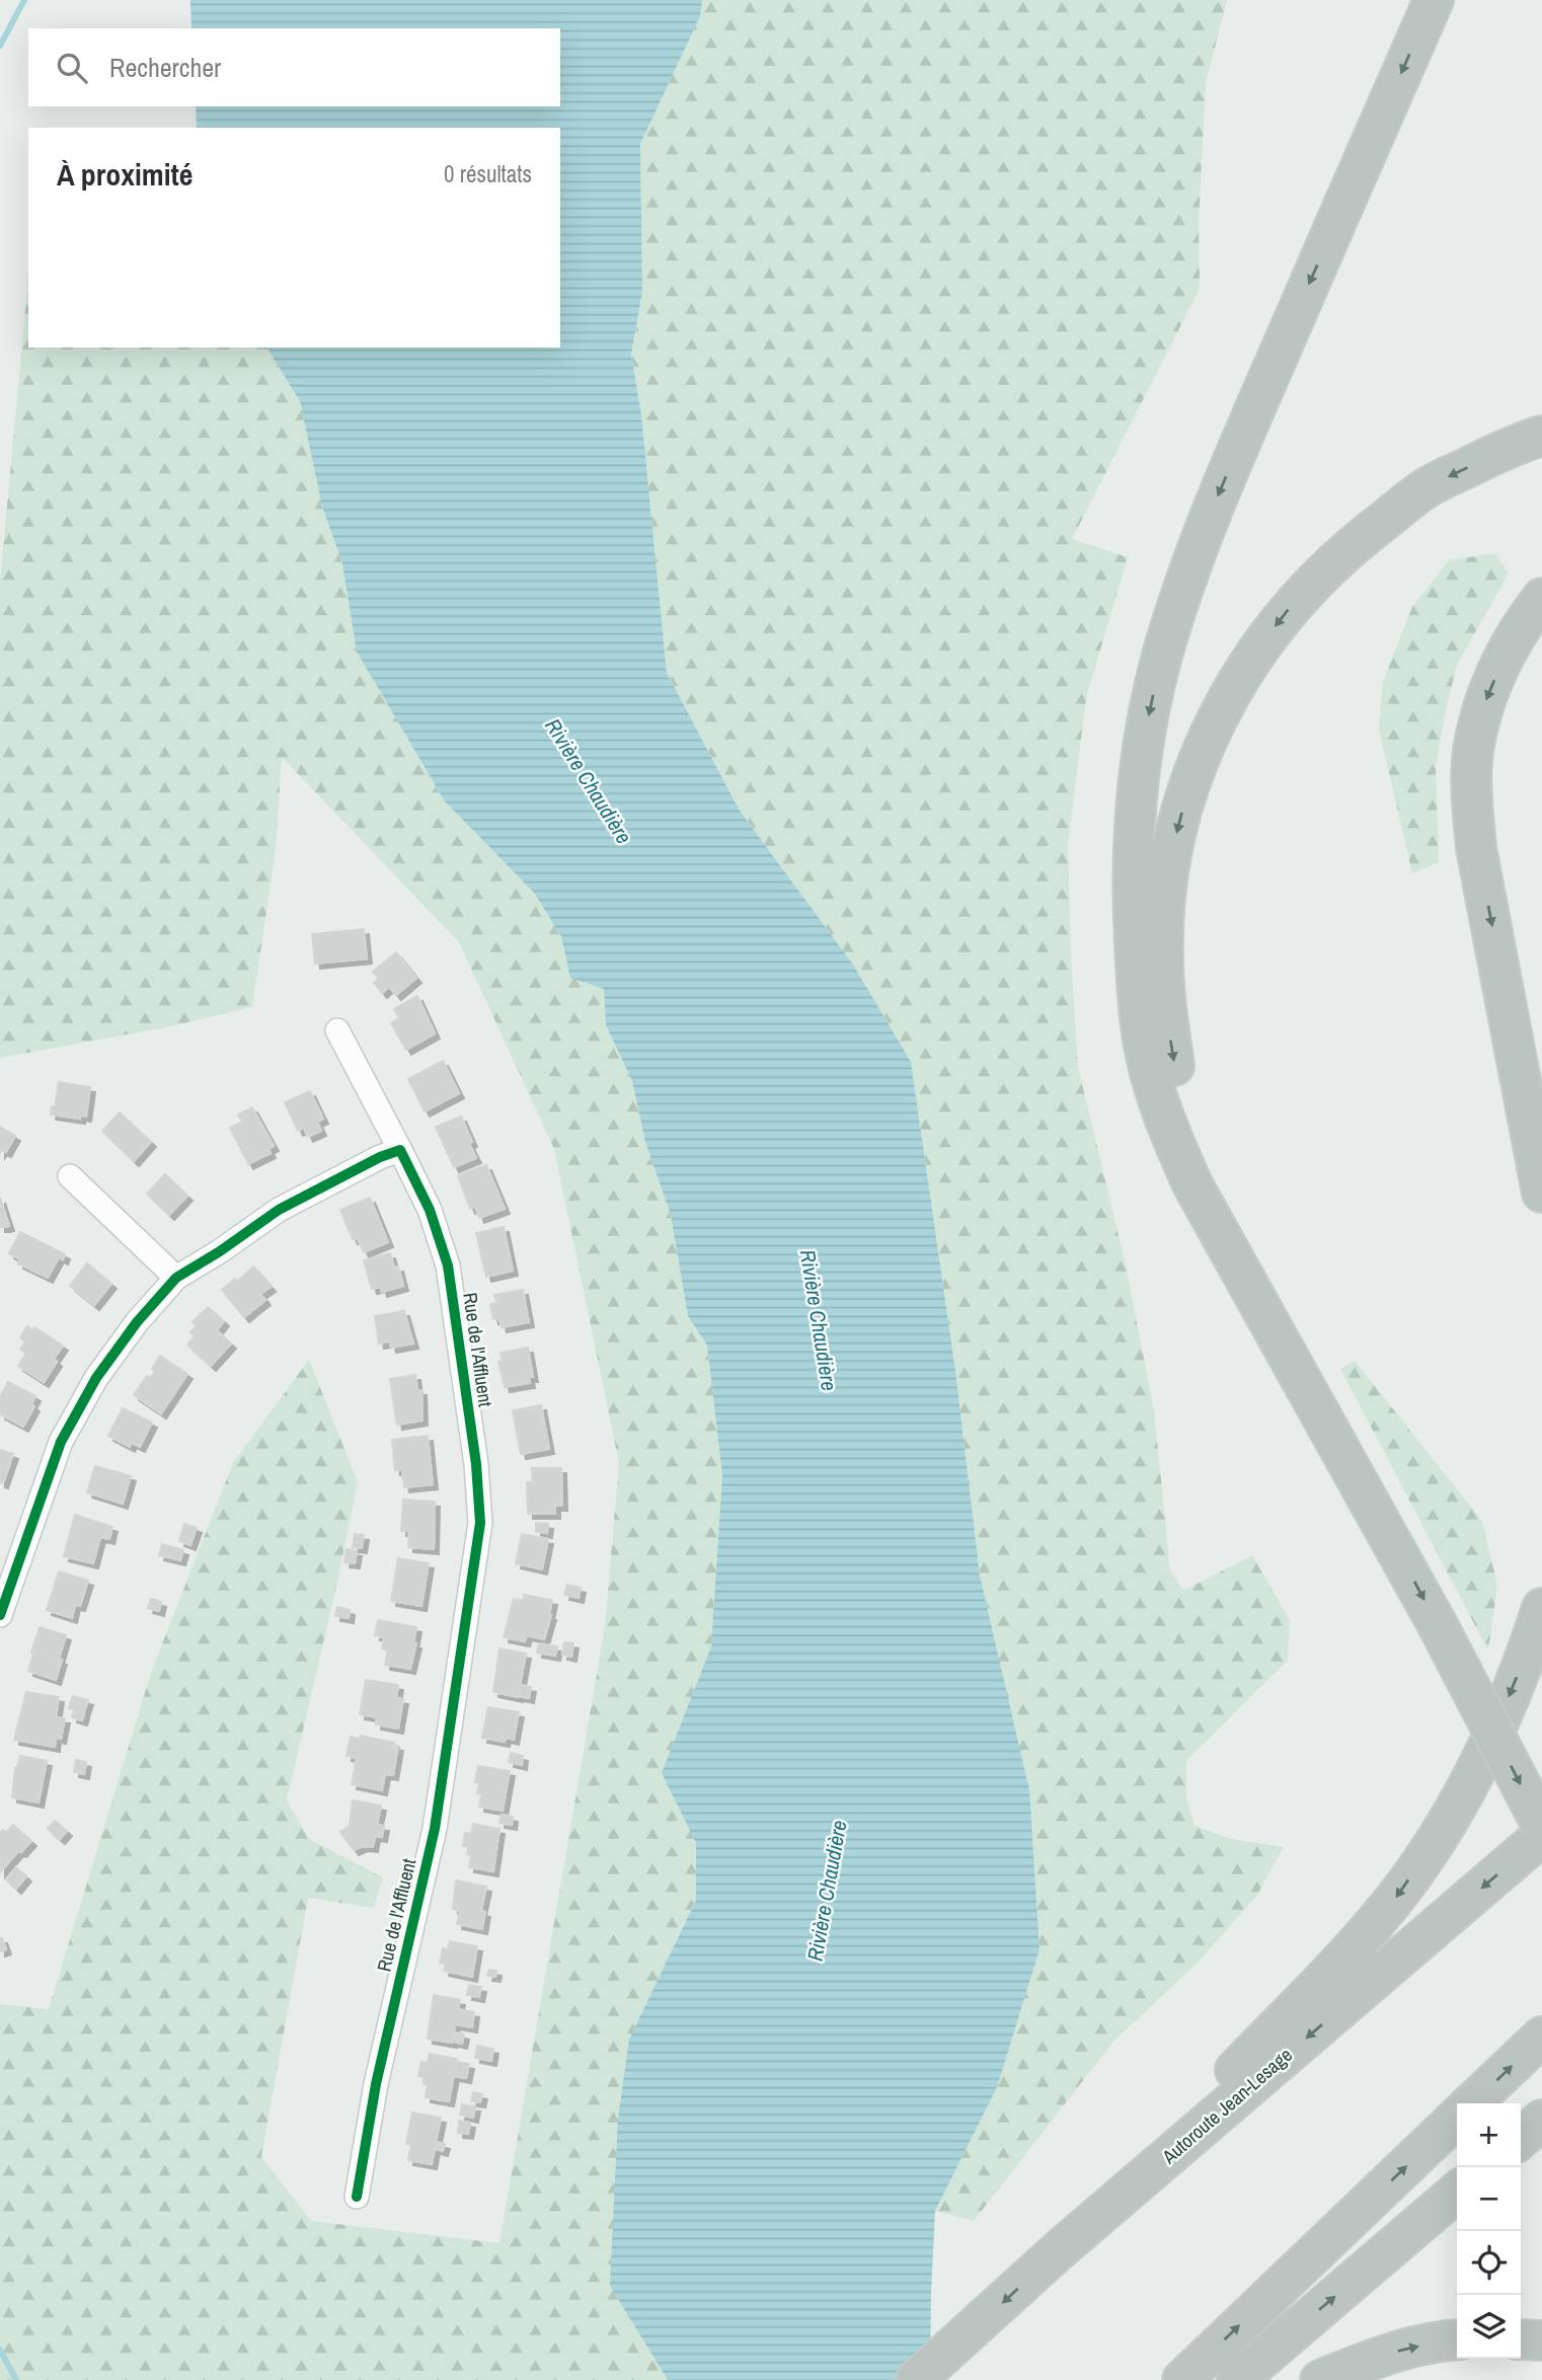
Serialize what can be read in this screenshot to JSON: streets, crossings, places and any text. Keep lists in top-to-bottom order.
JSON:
{
  "streets": {
    "highway": ["Autoroute Jean-Lesage"],
    "street": ["Rue de l'Affluent"]
  },
  "water": ["Rivière Chaudière"],
  "page": {
    "search": "Rechercher",
    "heading": ["À proximité", "0 résultats"],
    "map_buttons": ["+", "−"]
  }
}
